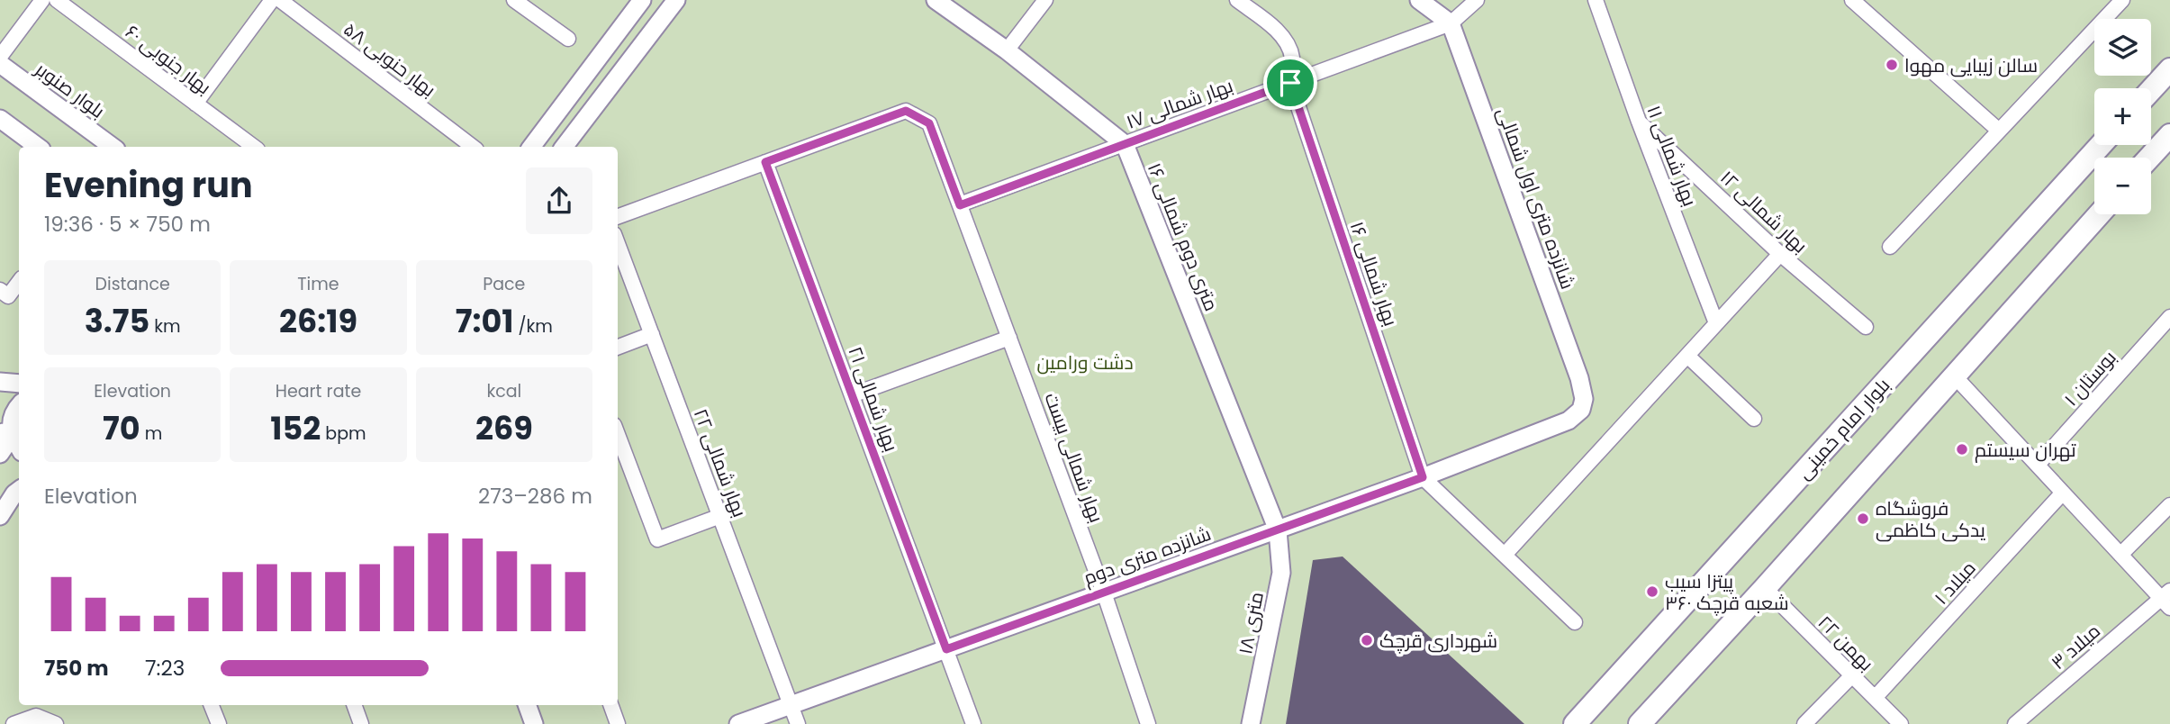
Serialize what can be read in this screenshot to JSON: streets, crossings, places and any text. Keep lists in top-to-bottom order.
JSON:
{
  "streets": {
    "main road": ["بلوار امام خمینی"],
    "street": [
      "بهار جنوبی ۶۰",
      "بهار حنوبی ۵۸",
      "بلوار صنوبر",
      "بهار شمالی ۱۷",
      "بهار شمالی ۱۱",
      "شانزده متری اول شمالی",
      "بهار شمالی ۱۲",
      "۱۶ متری دوم شمالی",
      "بهار شمالی ۱۶",
      "بوستان ۱",
      "بهار شمالی ۲۱",
      "بهار شمالی بیست",
      "بهار شمالی ۲۲",
      "شانزده متری دوم",
      "میلاد ۱",
      "۱۸ متری",
      "۲۲ بهمن",
      "میلاد ۳"
    ]
  },
  "crossings": [
    ["بهار شمالی ۱۷", "شانزده متری اول شمالی"],
    ["بهار شمالی ۱۷", "۱۶ متری دوم شمالی"],
    ["بهار شمالی ۱۷", "بهار شمالی ۱۶"],
    ["بهار شمالی ۱۷", "بهار شمالی بیست"],
    ["بهار شمالی ۱۱", "بهار شمالی ۱۲"],
    ["شانزده متری اول شمالی", "شانزده متری دوم"],
    ["۱۶ متری دوم شمالی", "شانزده متری دوم"],
    ["۱۶ متری دوم شمالی", "۱۸ متری"],
    ["بهار شمالی ۱۶", "شانزده متری دوم"],
    ["بهار شمالی ۲۱", "بهار شمالی بیست"],
    ["بهار شمالی ۲۱", "شانزده متری دوم"],
    ["بهار شمالی بیست", "شانزده متری دوم"],
    ["بهار شمالی ۲۲", "شانزده متری دوم"],
    ["شانزده متری دوم", "۱۸ متری"],
    ["میلاد ۱", "۲۲ بهمن"]
  ],
  "parks": ["دشت ورامین"],
  "places": [
    "سالن زیبایی مهوا",
    "تهران سیستم",
    "فروشگاه یدکی کاظمی",
    "پیتزا سیب ۳۶۰ شعبه قرچک",
    "شهرداری قرچک"
  ],
  "page": {
    "map_buttons": ["+", "−"],
    "heading": ["Evening run", "19:36 · 5 × 750 m"],
    "stats": [
      ["Distance", "3.75 km"],
      ["Time", "26:19"],
      ["Pace", "7:01 /km"],
      ["Elevation", "70 m"],
      ["Heart rate", "152 bpm"],
      ["kcal", "269"]
    ],
    "chart": ["Elevation", "273–286 m"],
    "list": [
      {
        "name": "750 m",
        "note": "7:23"
      }
    ]
  }
}
